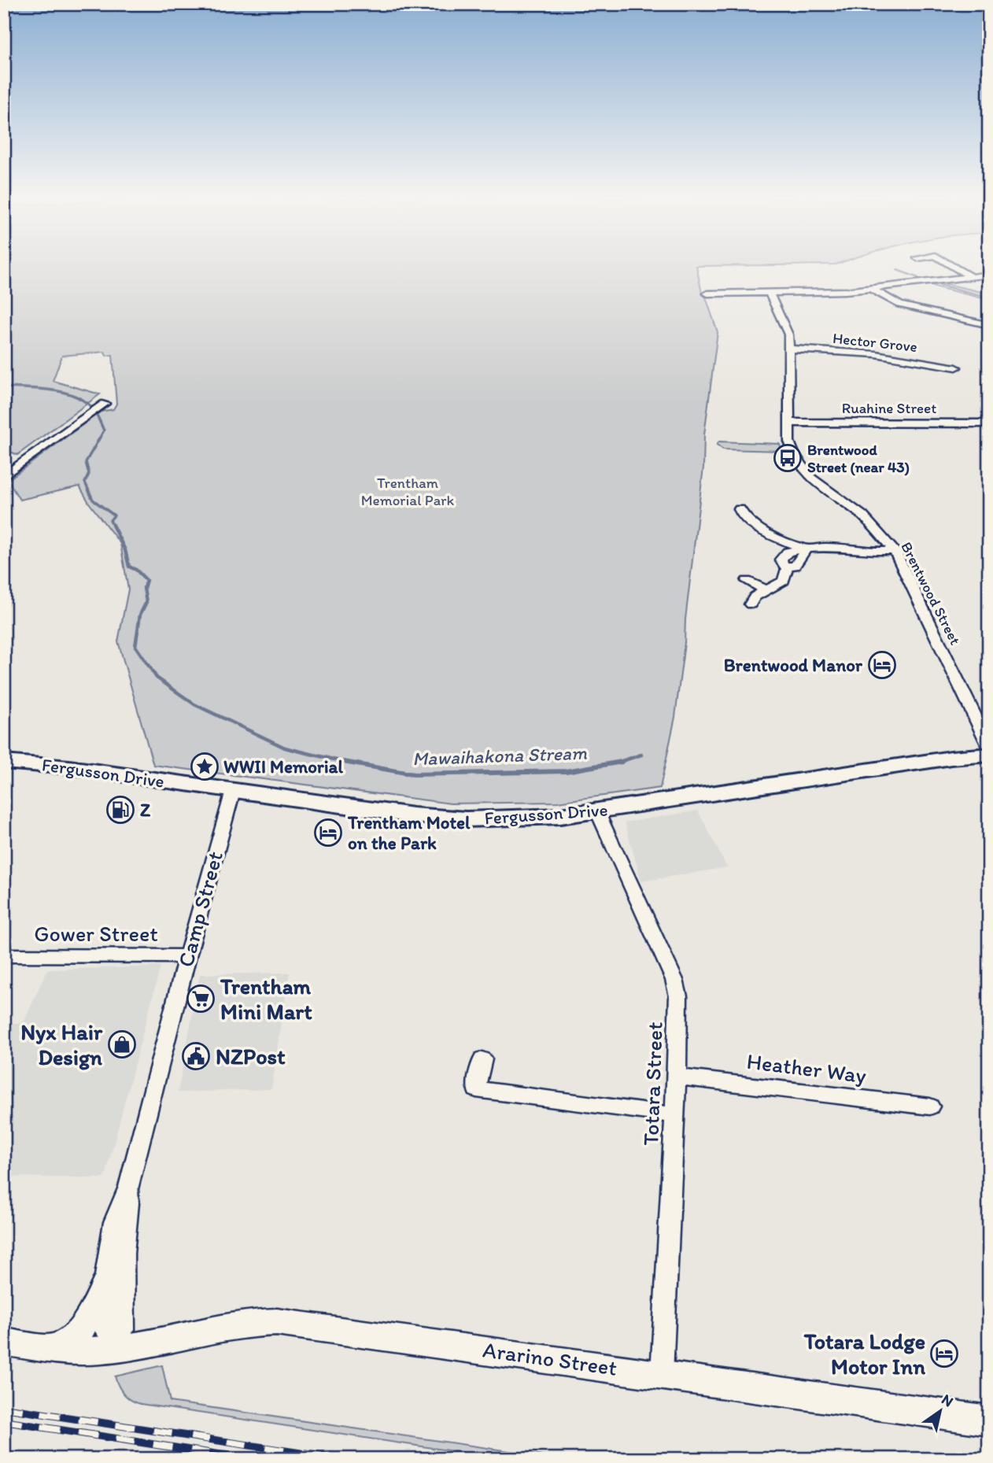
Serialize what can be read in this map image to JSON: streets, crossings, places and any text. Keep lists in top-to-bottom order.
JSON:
{
  "streets": {
    "main road": ["Fergusson Drive"],
    "street": [
      "Hector Grove",
      "Ruahine Street",
      "Brentwood Street",
      "Camp Street",
      "Gower Street",
      "Heather Way",
      "Totara Street",
      "Ararino Street"
    ]
  },
  "crossings": [
    ["Hector Grove", "Brentwood Street"],
    ["Ruahine Street", "Brentwood Street"],
    ["Fergusson Drive", "Camp Street"],
    ["Fergusson Drive", "Totara Street"],
    ["Camp Street", "Gower Street"],
    ["Camp Street", "Ararino Street"],
    ["Heather Way", "Totara Street"],
    ["Totara Street", "Ararino Street"]
  ],
  "water": ["Mawaihakona Stream"],
  "parks": ["Trentham Memorial Park"],
  "places": {
    "bus stop": ["Brentwood Street (near 43)"],
    "hotel": ["Brentwood Manor", "Trentham Motel on the Park", "Totara Lodge Motor Inn"],
    "place": ["WWII Memorial"],
    "fuel station": ["Z"],
    "supermarket": ["Trentham Mini Mart"],
    "shop": ["Nyx Hair Design"],
    "public building": ["NZPost"]
  },
  "north": "top right"
}
